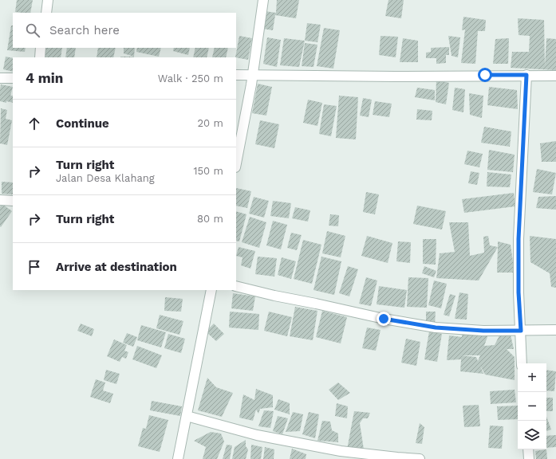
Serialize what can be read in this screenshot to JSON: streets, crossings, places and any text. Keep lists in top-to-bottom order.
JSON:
{
  "page": {
    "search": "Search here",
    "heading": ["4 min", "Walk · 250 m"],
    "list": [
      ["Continue", "20 m"],
      ["Turn right", "Jalan Desa Klahang", "150 m"],
      ["Turn right", "80 m"],
      "Arrive at destination"
    ],
    "map_buttons": ["+", "−"]
  }
}
